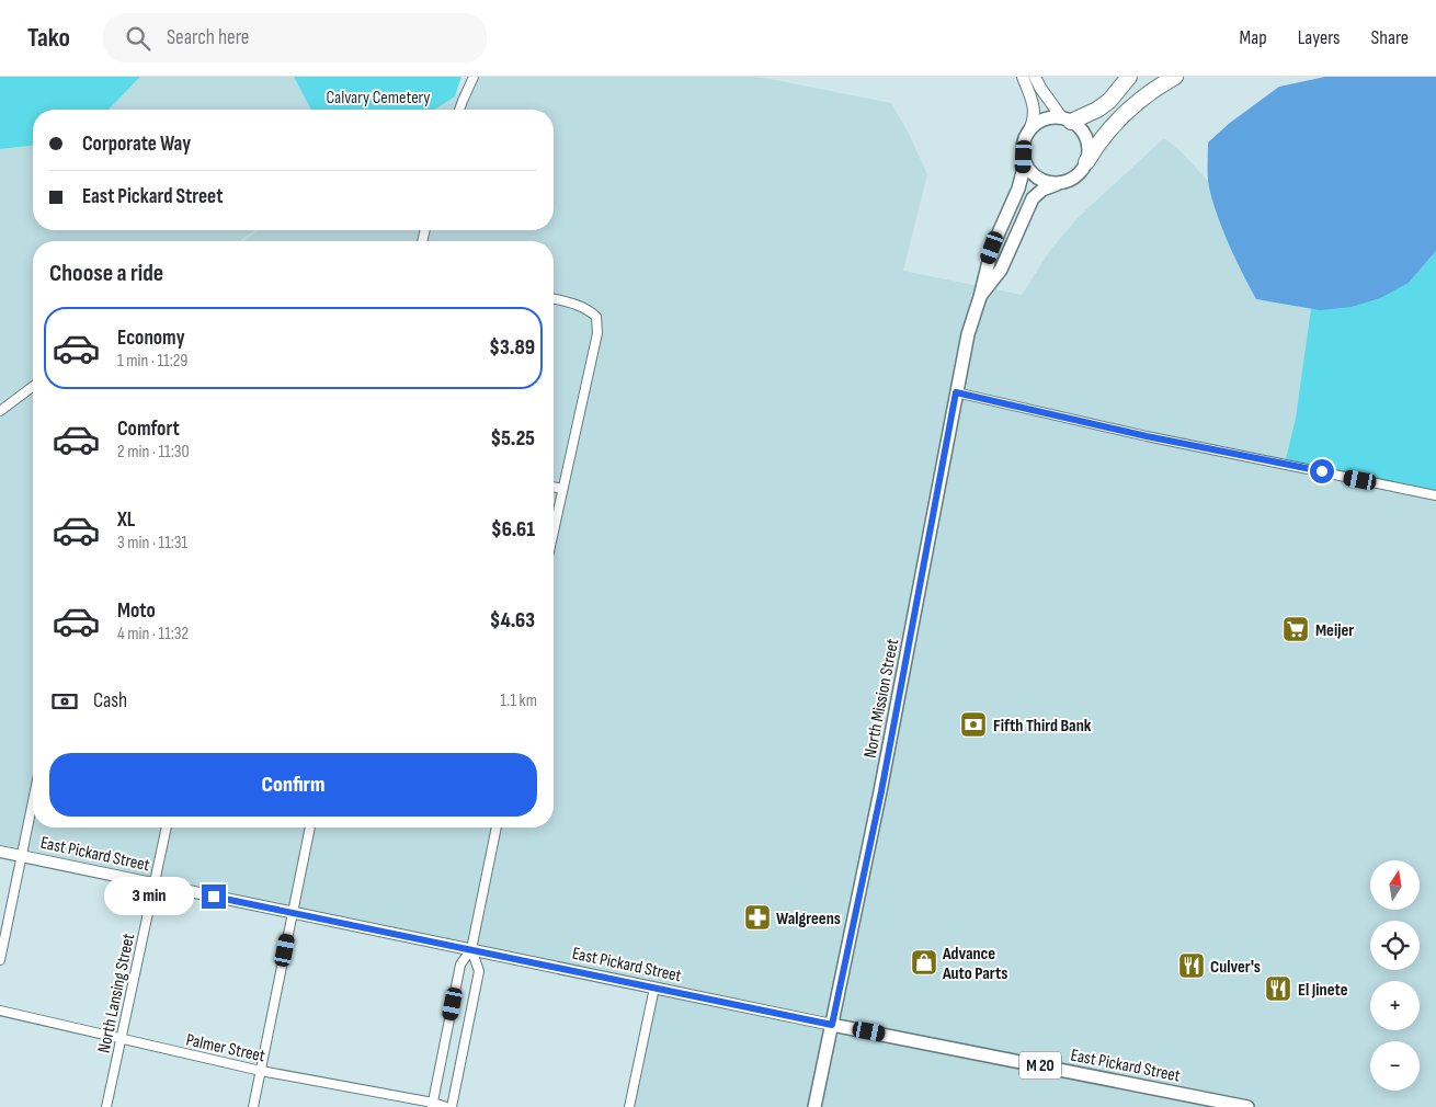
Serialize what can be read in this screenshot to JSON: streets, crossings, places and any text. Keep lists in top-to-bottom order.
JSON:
{
  "streets": {
    "main road": ["North Mission Street", "East Pickard Street", "M 20"],
    "street": ["North Lansing Street", "Palmer Street"]
  },
  "crossings": [
    ["North Mission Street", "East Pickard Street"],
    ["East Pickard Street", "North Lansing Street"],
    ["North Lansing Street", "Palmer Street"]
  ],
  "parks": ["Calvary Cemetery"],
  "places": {
    "supermarket": ["Meijer"],
    "bank": ["Fifth Third Bank"],
    "pharmacy": ["Walgreens"],
    "shop": ["Advance Auto Parts"],
    "restaurant": ["Culver's", "El Jinete"]
  },
  "north": "top",
  "page": {
    "header": "Tako",
    "search": "Search here",
    "nav": ["Map", "Layers", "Share"],
    "banner": ["Corporate Way", "East Pickard Street"],
    "heading": "Choose a ride",
    "list": [
      {
        "name": "Economy",
        "note": "1 min · 11:29",
        "value": "$3.89"
      },
      {
        "name": "Comfort",
        "note": "2 min · 11:30",
        "value": "$5.25"
      },
      {
        "name": "XL",
        "note": "3 min · 11:31",
        "value": "$6.61"
      },
      {
        "name": "Moto",
        "note": "4 min · 11:32",
        "value": "$4.63"
      }
    ],
    "pay": ["Cash", "1.1 km"],
    "buttons": "Confirm",
    "map_buttons": ["+", "−"],
    "bubble": "3 min"
  }
}
